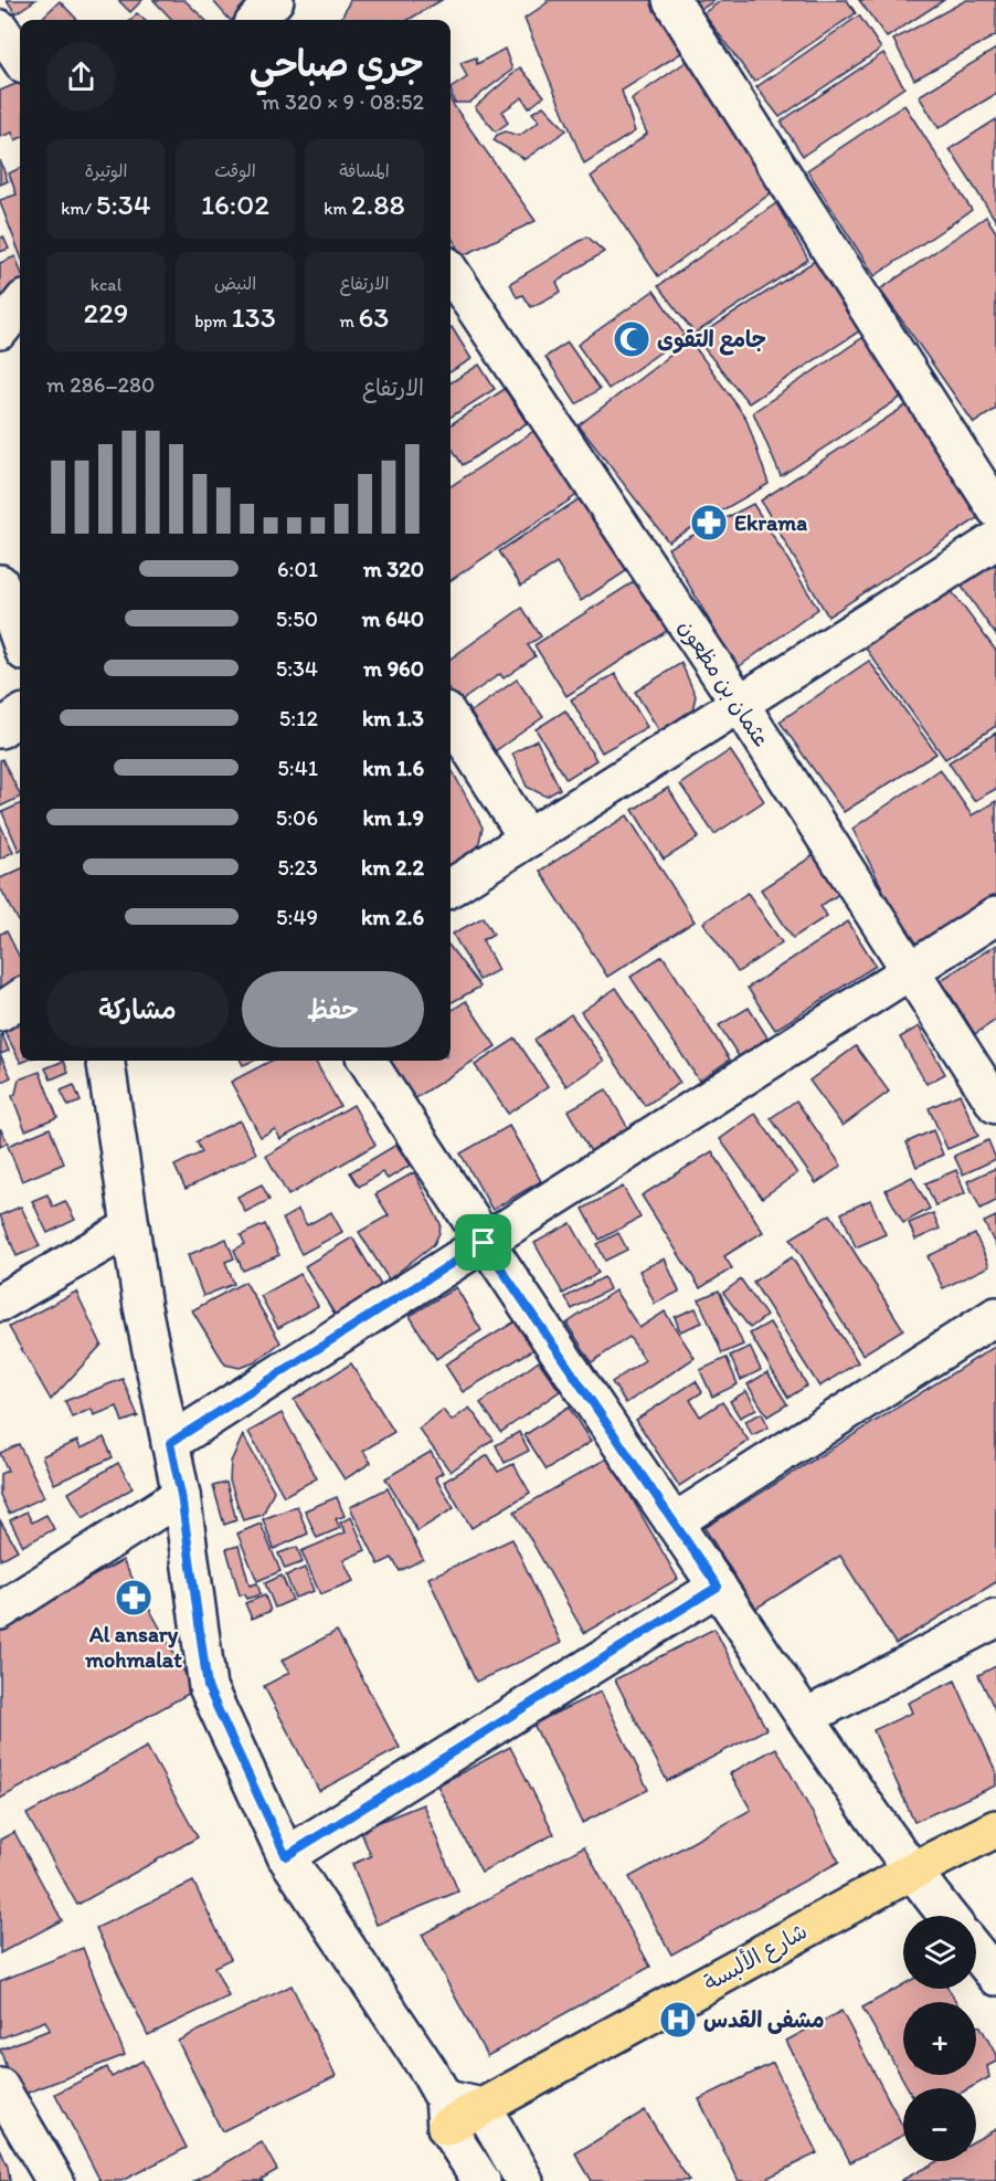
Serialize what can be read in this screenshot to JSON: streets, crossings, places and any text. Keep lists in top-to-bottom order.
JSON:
{
  "streets": {
    "main road": ["شارع الألبسة"],
    "street": ["عثمان بن مظعون"]
  },
  "places": {
    "mosque": ["جامع التقوى"],
    "pharmacy": ["Ekrama", "Al ansary mohmalat"],
    "hospital": ["مشفى القدس"]
  },
  "page": {
    "heading": ["جري صباحي", "08:52 · 9 × 320 m"],
    "stats": [
      ["المسافة", "2.88 km"],
      ["الوقت", "16:02"],
      ["الوتيرة", "5:34 /km"],
      ["الارتفاع", "63 m"],
      ["النبض", "133 bpm"],
      ["kcal", "229"]
    ],
    "chart": ["الارتفاع", "280–286 m"],
    "list": [
      {
        "name": "320 m",
        "note": "6:01"
      },
      {
        "name": "640 m",
        "note": "5:50"
      },
      {
        "name": "960 m",
        "note": "5:34"
      },
      {
        "name": "1.3 km",
        "note": "5:12"
      },
      {
        "name": "1.6 km",
        "note": "5:41"
      },
      {
        "name": "1.9 km",
        "note": "5:06"
      },
      {
        "name": "2.2 km",
        "note": "5:23"
      },
      {
        "name": "2.6 km",
        "note": "5:49"
      }
    ],
    "buttons": ["حفظ", "مشاركة"],
    "map_buttons": ["+", "−"]
  }
}
